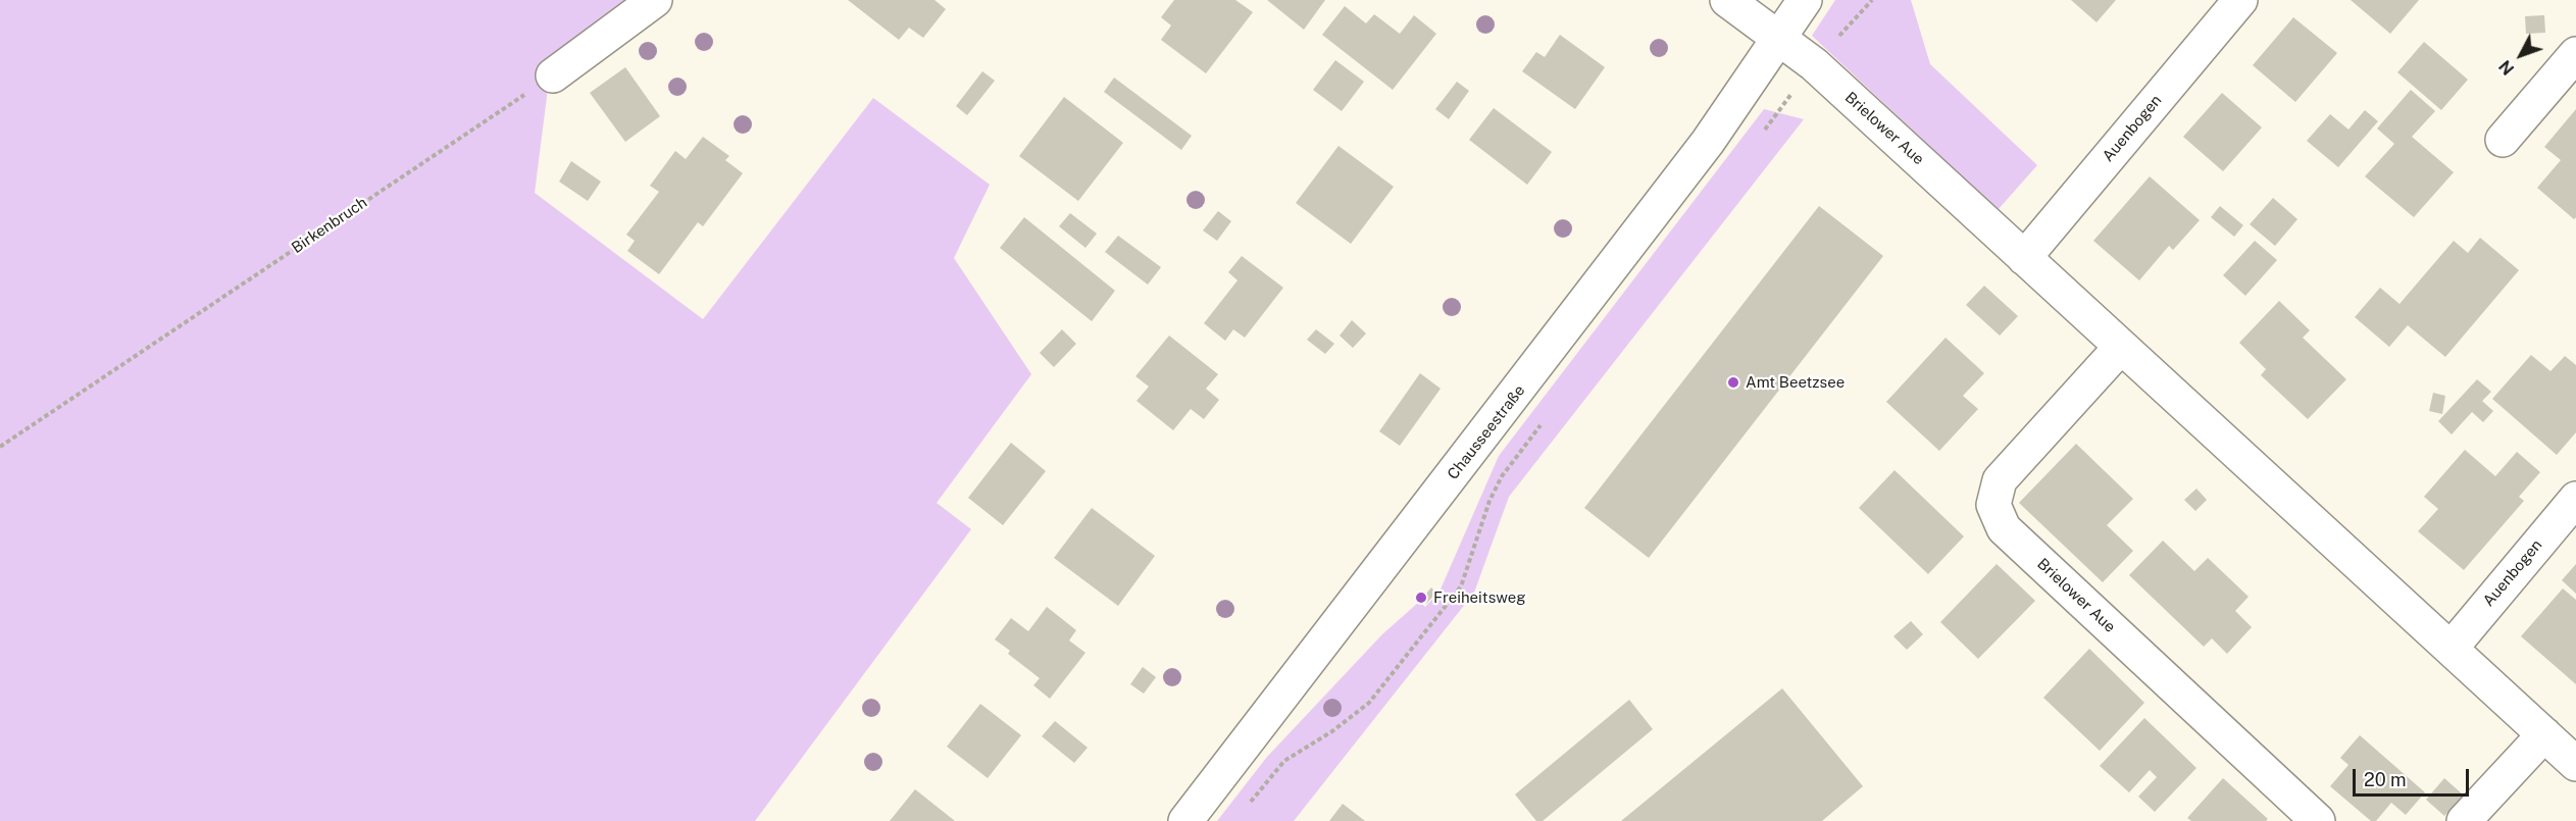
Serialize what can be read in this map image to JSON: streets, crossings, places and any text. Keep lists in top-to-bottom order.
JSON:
{
  "streets": {
    "street": ["Brielower Aue", "Auenbogen", "Chausseestraße"],
    "path": ["Birkenbruch"]
  },
  "crossings": [
    ["Brielower Aue", "Auenbogen"],
    ["Brielower Aue", "Chausseestraße"]
  ],
  "places": ["Amt Beetzsee", "Freiheitsweg"],
  "scale_bar": "20 m",
  "north": "bottom left"
}
